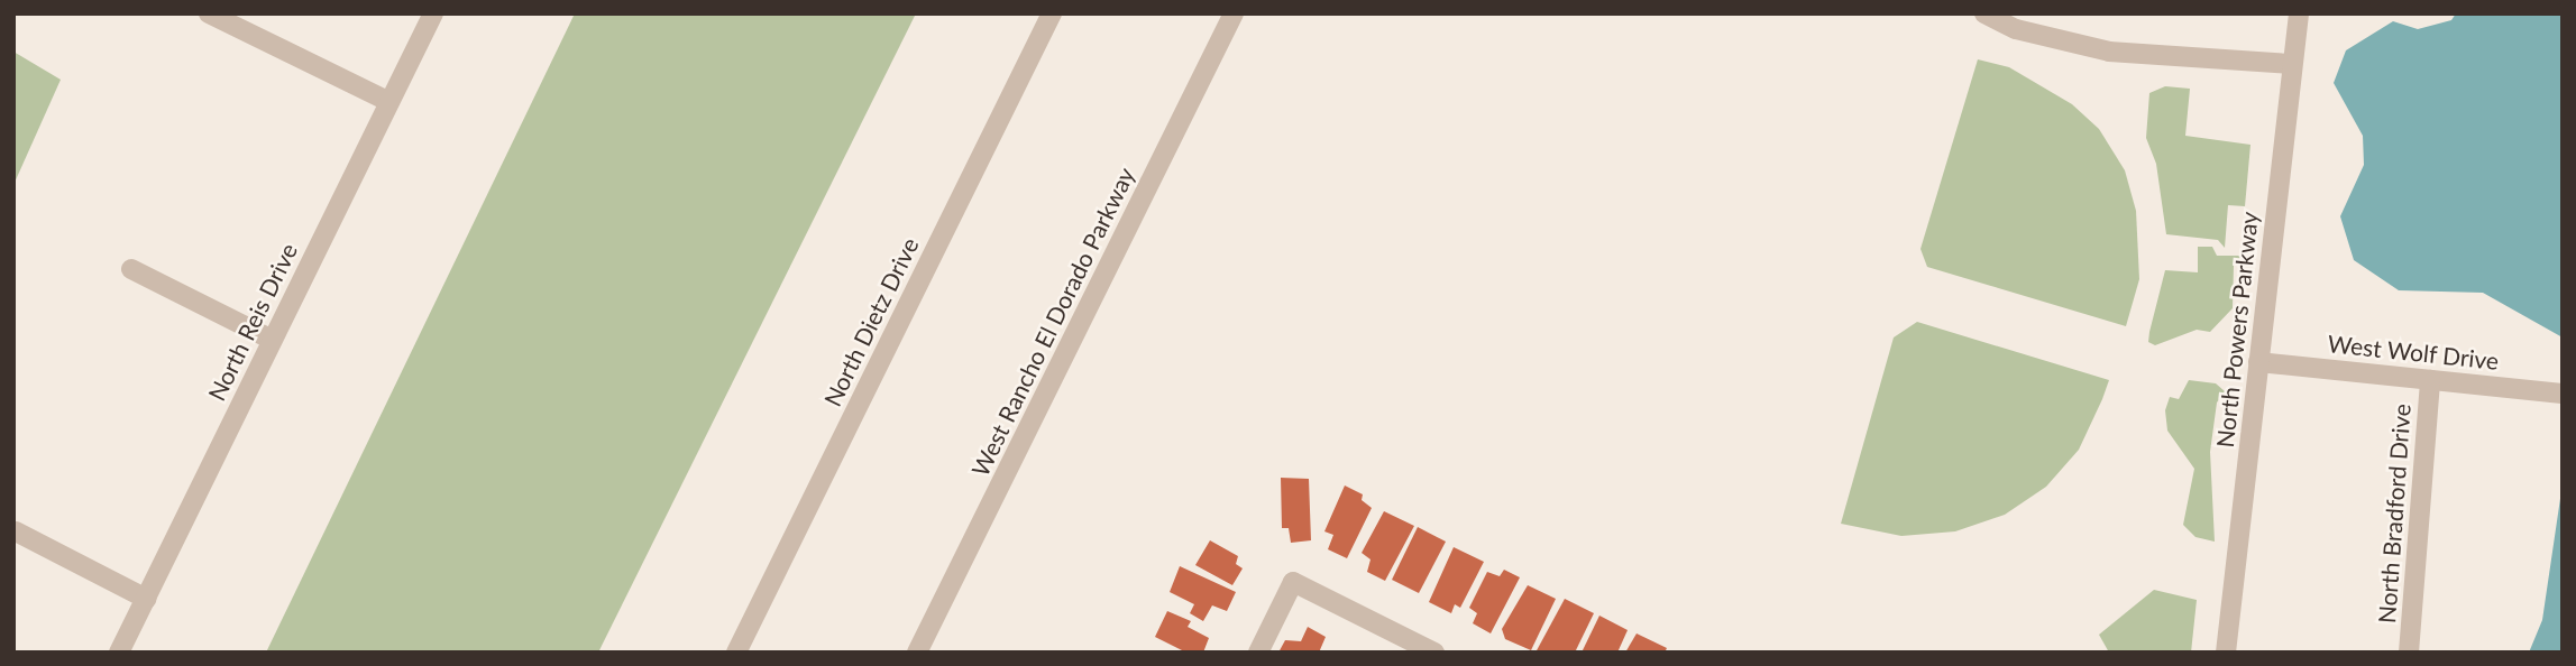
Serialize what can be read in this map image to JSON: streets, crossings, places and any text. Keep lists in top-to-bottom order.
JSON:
{
  "streets": {
    "street": [
      "North Reis Drive",
      "North Dietz Drive",
      "West Rancho El Dorado Parkway",
      "North Powers Parkway",
      "West Wolf Drive",
      "North Bradford Drive"
    ]
  },
  "crossings": [
    ["North Powers Parkway", "West Wolf Drive"],
    ["West Wolf Drive", "North Bradford Drive"]
  ]
}
